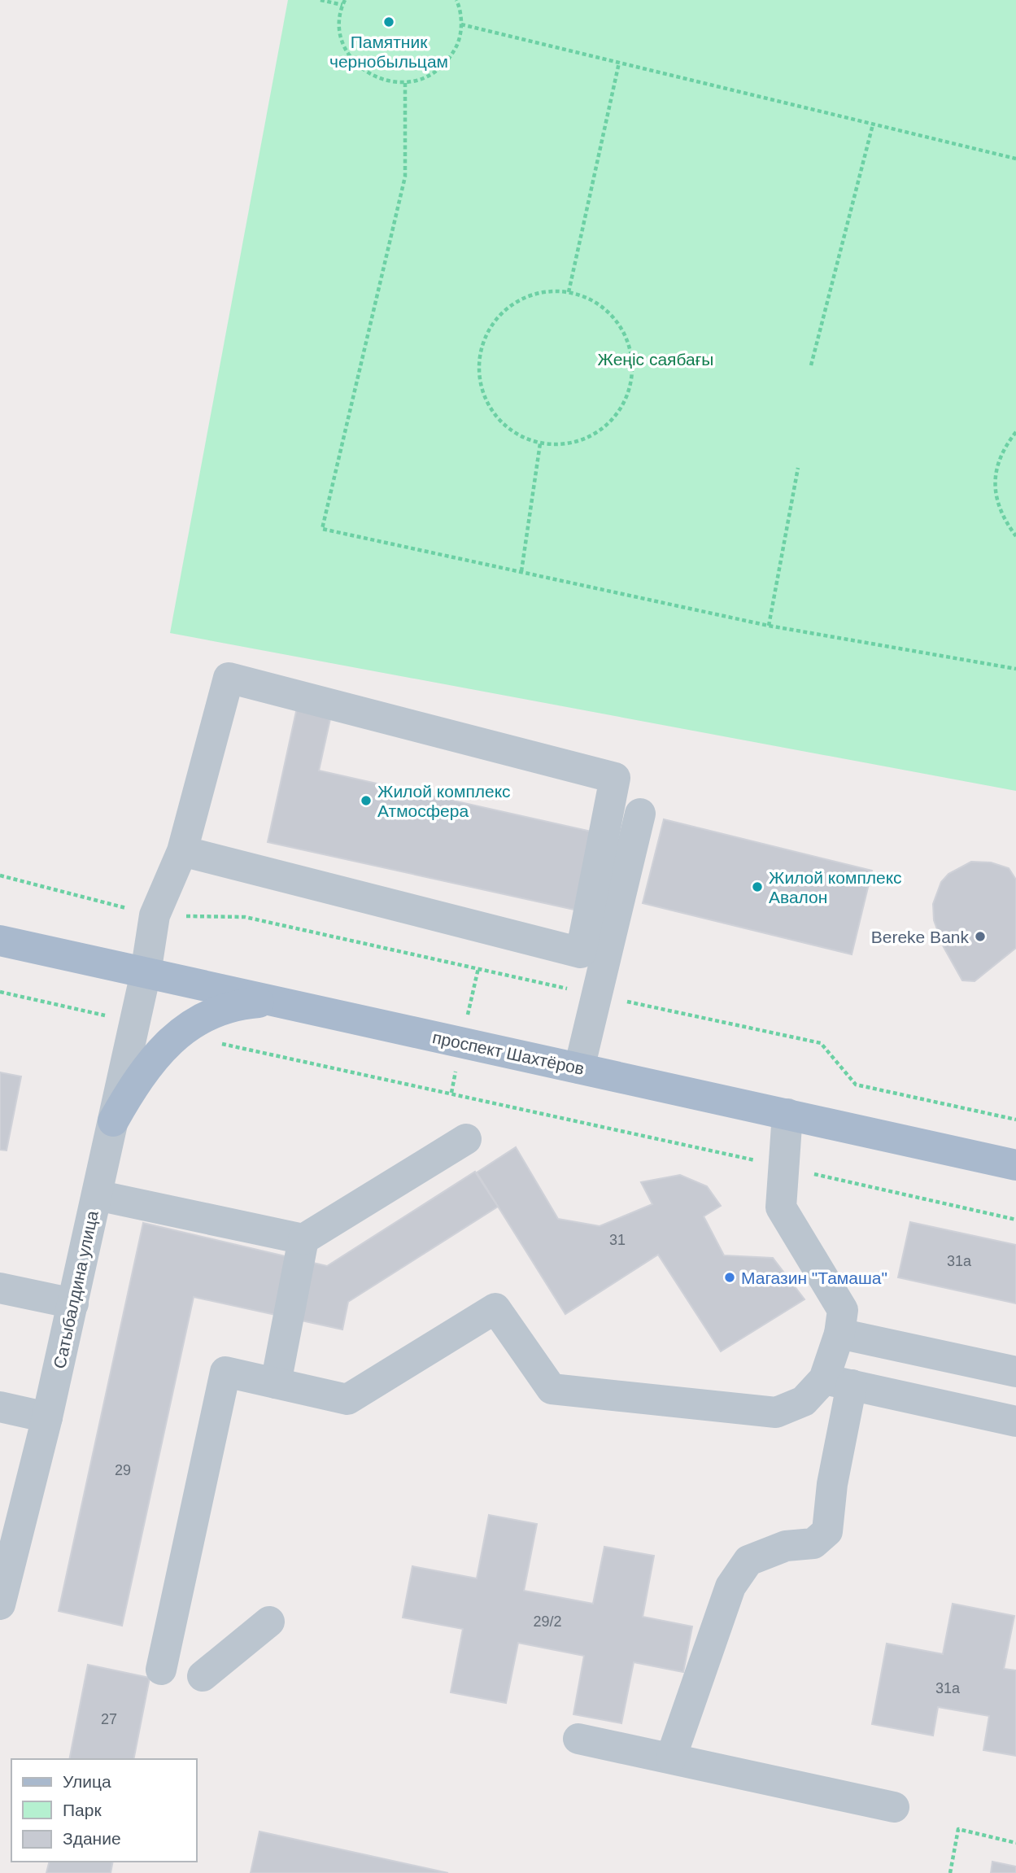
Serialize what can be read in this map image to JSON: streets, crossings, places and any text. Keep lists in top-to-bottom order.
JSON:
{
  "streets": {
    "main road": ["проспект Шахтёров"],
    "street": ["Сатыбалдина улица"]
  },
  "crossings": [
    ["проспект Шахтёров", "Сатыбалдина улица"]
  ],
  "parks": ["Жеңіс саябағы"],
  "places": [
    "Памятник чернобыльцам",
    "Жилой комплекс Атмосфера",
    "Жилой комплекс Авалон",
    "Bereke Bank",
    "Магазин \"Тамаша\""
  ],
  "house_numbers": [
    "31",
    "31а",
    "29",
    "29/2",
    "31а",
    "27"
  ],
  "legend": ["Улица", "Парк", "Здание"]
}
